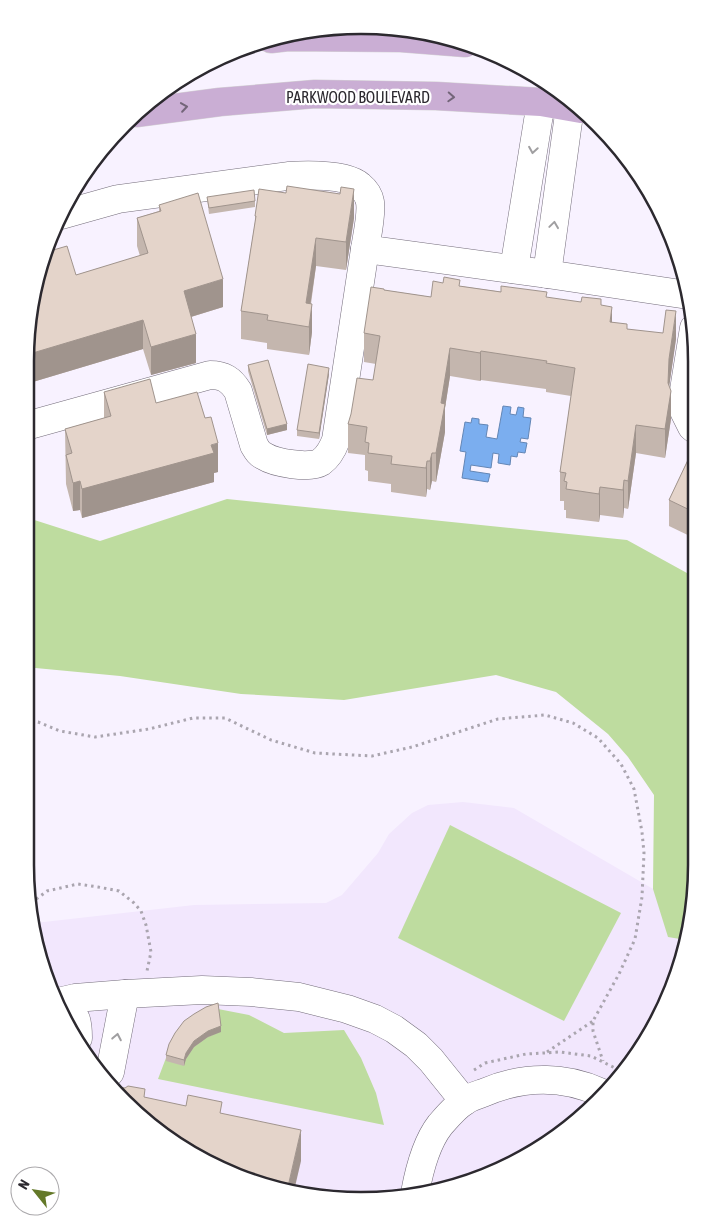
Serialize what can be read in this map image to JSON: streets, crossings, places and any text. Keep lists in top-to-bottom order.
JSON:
{
  "streets": {
    "main road": ["PARKWOOD BOULEVARD"]
  },
  "one_way": ["PARKWOOD BOULEVARD"],
  "north": "top left"
}
